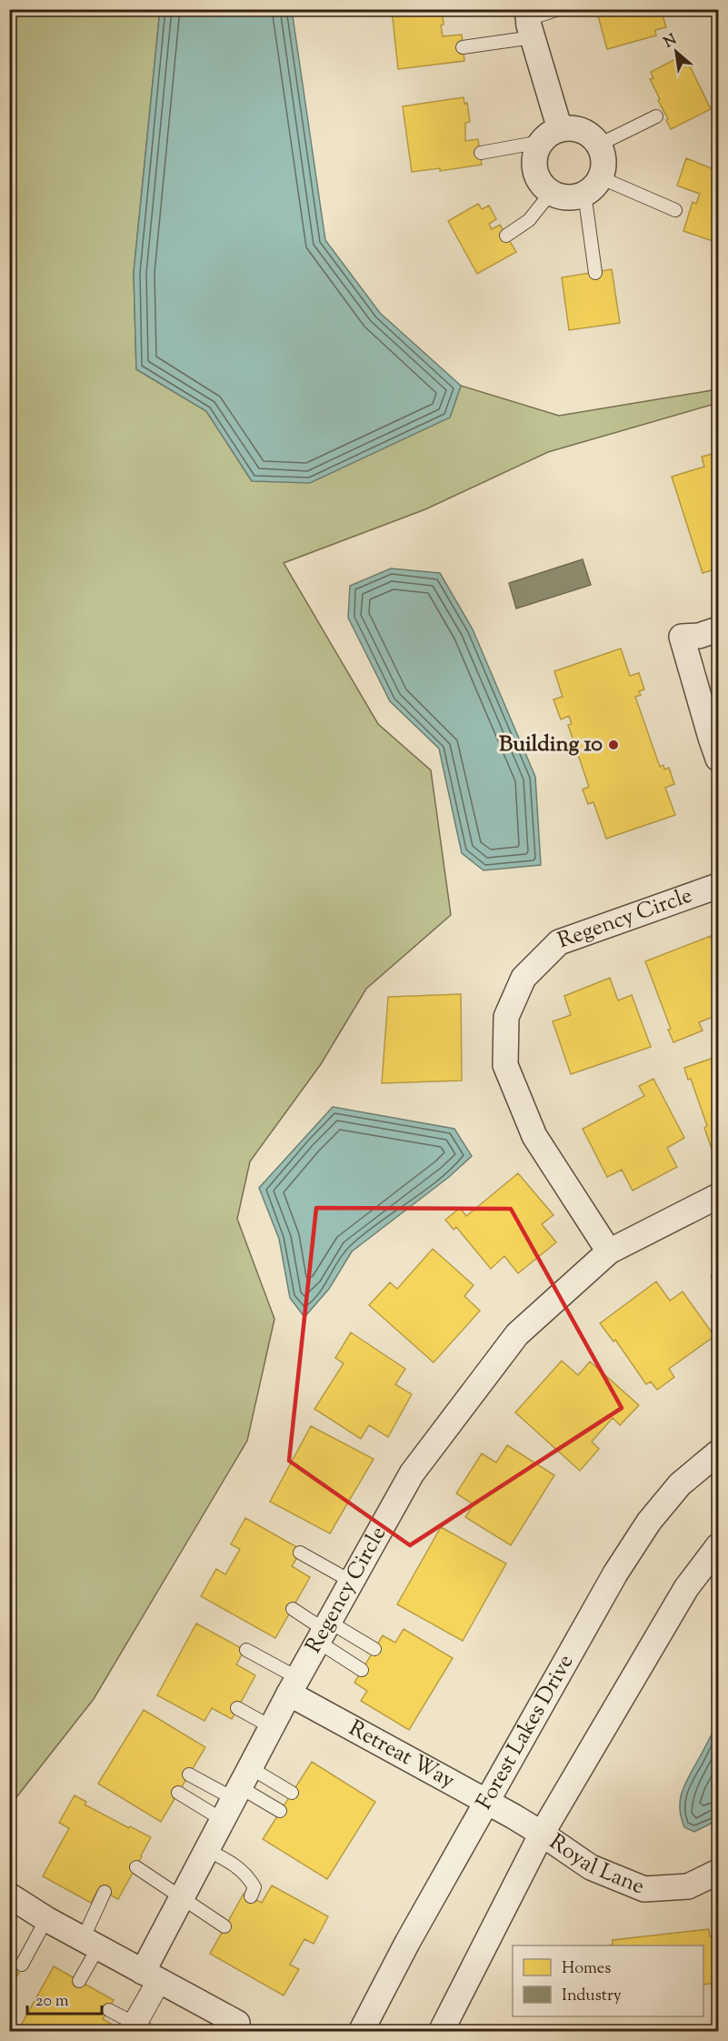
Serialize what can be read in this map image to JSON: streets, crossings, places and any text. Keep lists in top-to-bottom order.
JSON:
{
  "streets": {
    "street": [
      "Regency Circle",
      "Forest Lakes Drive",
      "Retreat Way",
      "Royal Lane"
    ]
  },
  "crossings": [
    ["Regency Circle", "Retreat Way"],
    ["Forest Lakes Drive", "Retreat Way"],
    ["Retreat Way", "Royal Lane"]
  ],
  "places": ["Building 10"],
  "legend": ["Homes", "Industry"],
  "scale_bar": "20 m",
  "north": "top left"
}
